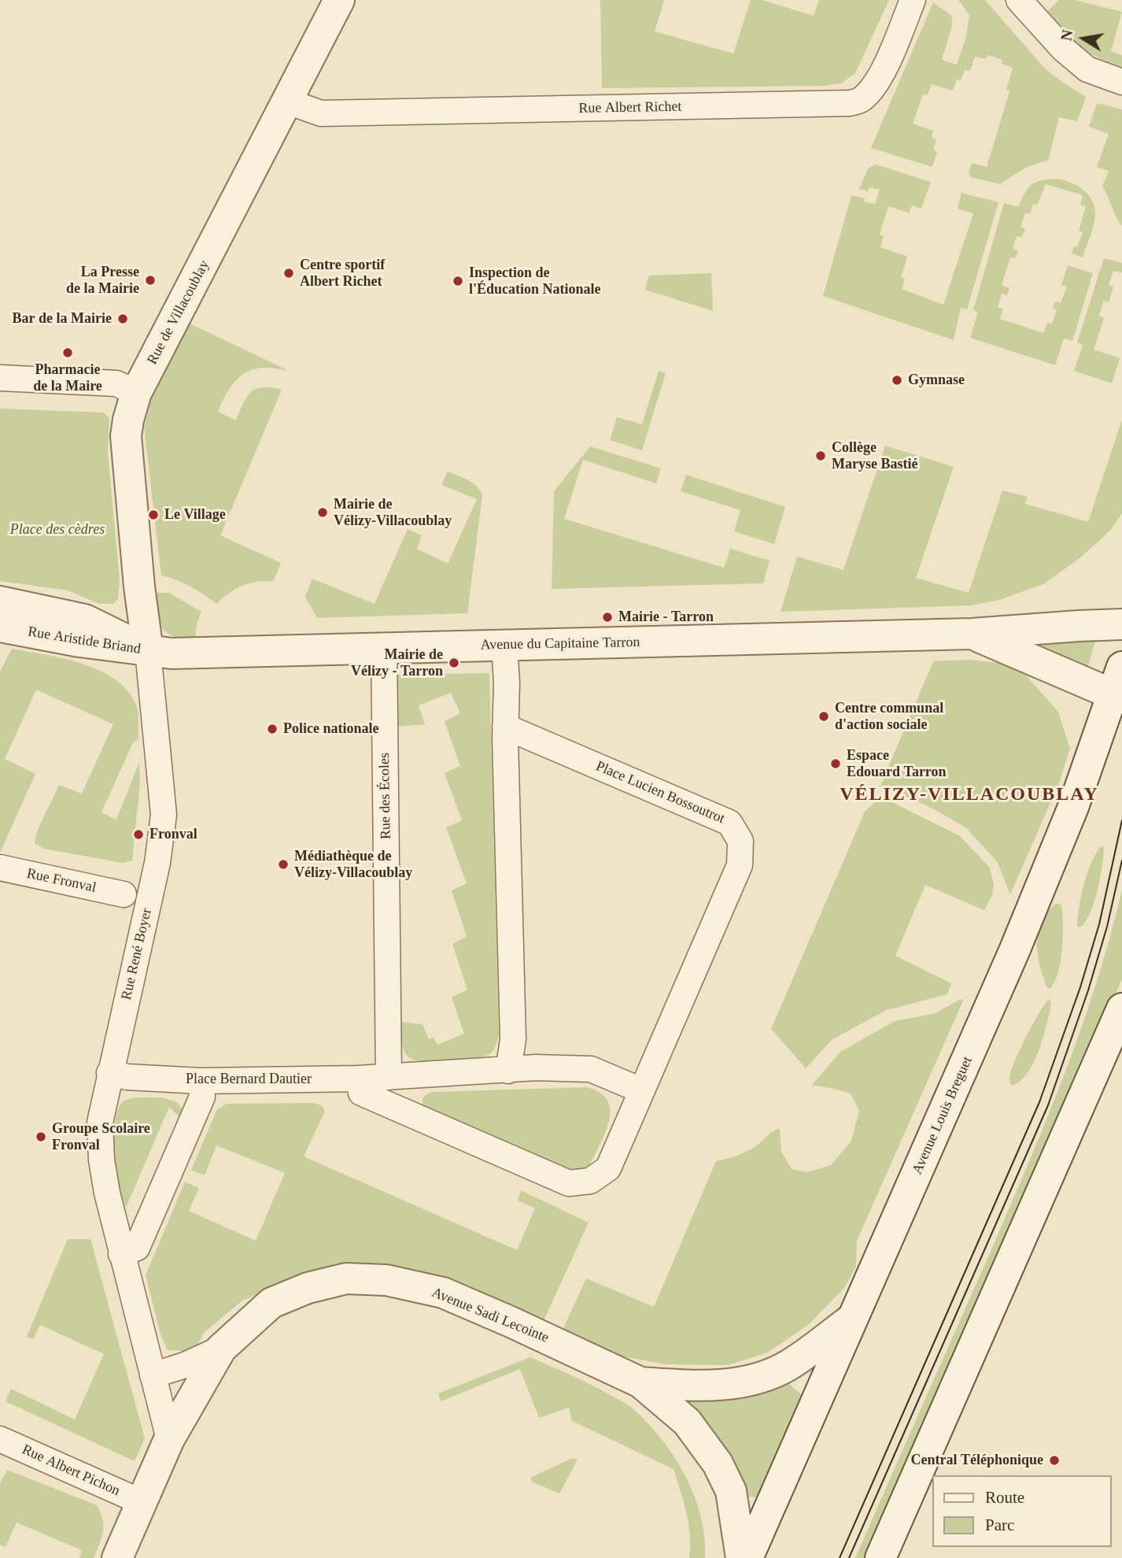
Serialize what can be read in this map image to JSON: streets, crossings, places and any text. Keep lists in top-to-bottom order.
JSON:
{
  "streets": {
    "street": [
      "Rue Albert Richet",
      "Rue de Villacoublay",
      "Rue Aristide Briand",
      "Avenue du Capitaine Tarron",
      "Place Lucien Bossoutrot",
      "Rue des Écoles",
      "Rue Fronval",
      "Rue René Boyer",
      "Place Bernard Dautier",
      "Avenue Louis Breguet",
      "Avenue Sadi Lecointe",
      "Rue Albert Pichon"
    ]
  },
  "crossings": [
    ["Rue Albert Richet", "Rue de Villacoublay"],
    ["Rue de Villacoublay", "Rue Aristide Briand"],
    ["Rue de Villacoublay", "Avenue du Capitaine Tarron"],
    ["Rue de Villacoublay", "Rue René Boyer"],
    ["Rue Aristide Briand", "Avenue du Capitaine Tarron"],
    ["Rue Aristide Briand", "Rue René Boyer"],
    ["Avenue du Capitaine Tarron", "Rue des Écoles"],
    ["Avenue du Capitaine Tarron", "Rue René Boyer"],
    ["Avenue du Capitaine Tarron", "Avenue Louis Breguet"],
    ["Place Lucien Bossoutrot", "Place Bernard Dautier"],
    ["Rue des Écoles", "Place Bernard Dautier"],
    ["Rue René Boyer", "Place Bernard Dautier"],
    ["Rue René Boyer", "Avenue Sadi Lecointe"],
    ["Avenue Louis Breguet", "Avenue Sadi Lecointe"],
    ["Avenue Sadi Lecointe", "Rue Albert Pichon"]
  ],
  "districts": ["VÉLIZY-VILLACOUBLAY"],
  "parks": ["Place des cèdres"],
  "places": [
    "Centre sportif Albert Richet",
    "La Presse de la Mairie",
    "Inspection de l'Éducation Nationale",
    "Bar de la Mairie",
    "Pharmacie de la Maire",
    "Gymnase",
    "Collège Maryse Bastié",
    "Mairie de Vélizy-Villacoublay",
    "Le Village",
    "Mairie - Tarron",
    "Mairie de Vélizy - Tarron",
    "Centre communal d'action sociale",
    "Police nationale",
    "Espace Edouard Tarron",
    "Fronval",
    "Médiathèque de Vélizy-Villacoublay",
    "Groupe Scolaire Fronval",
    "Central Téléphonique"
  ],
  "legend": ["Route", "Parc"],
  "north": "left"
}
